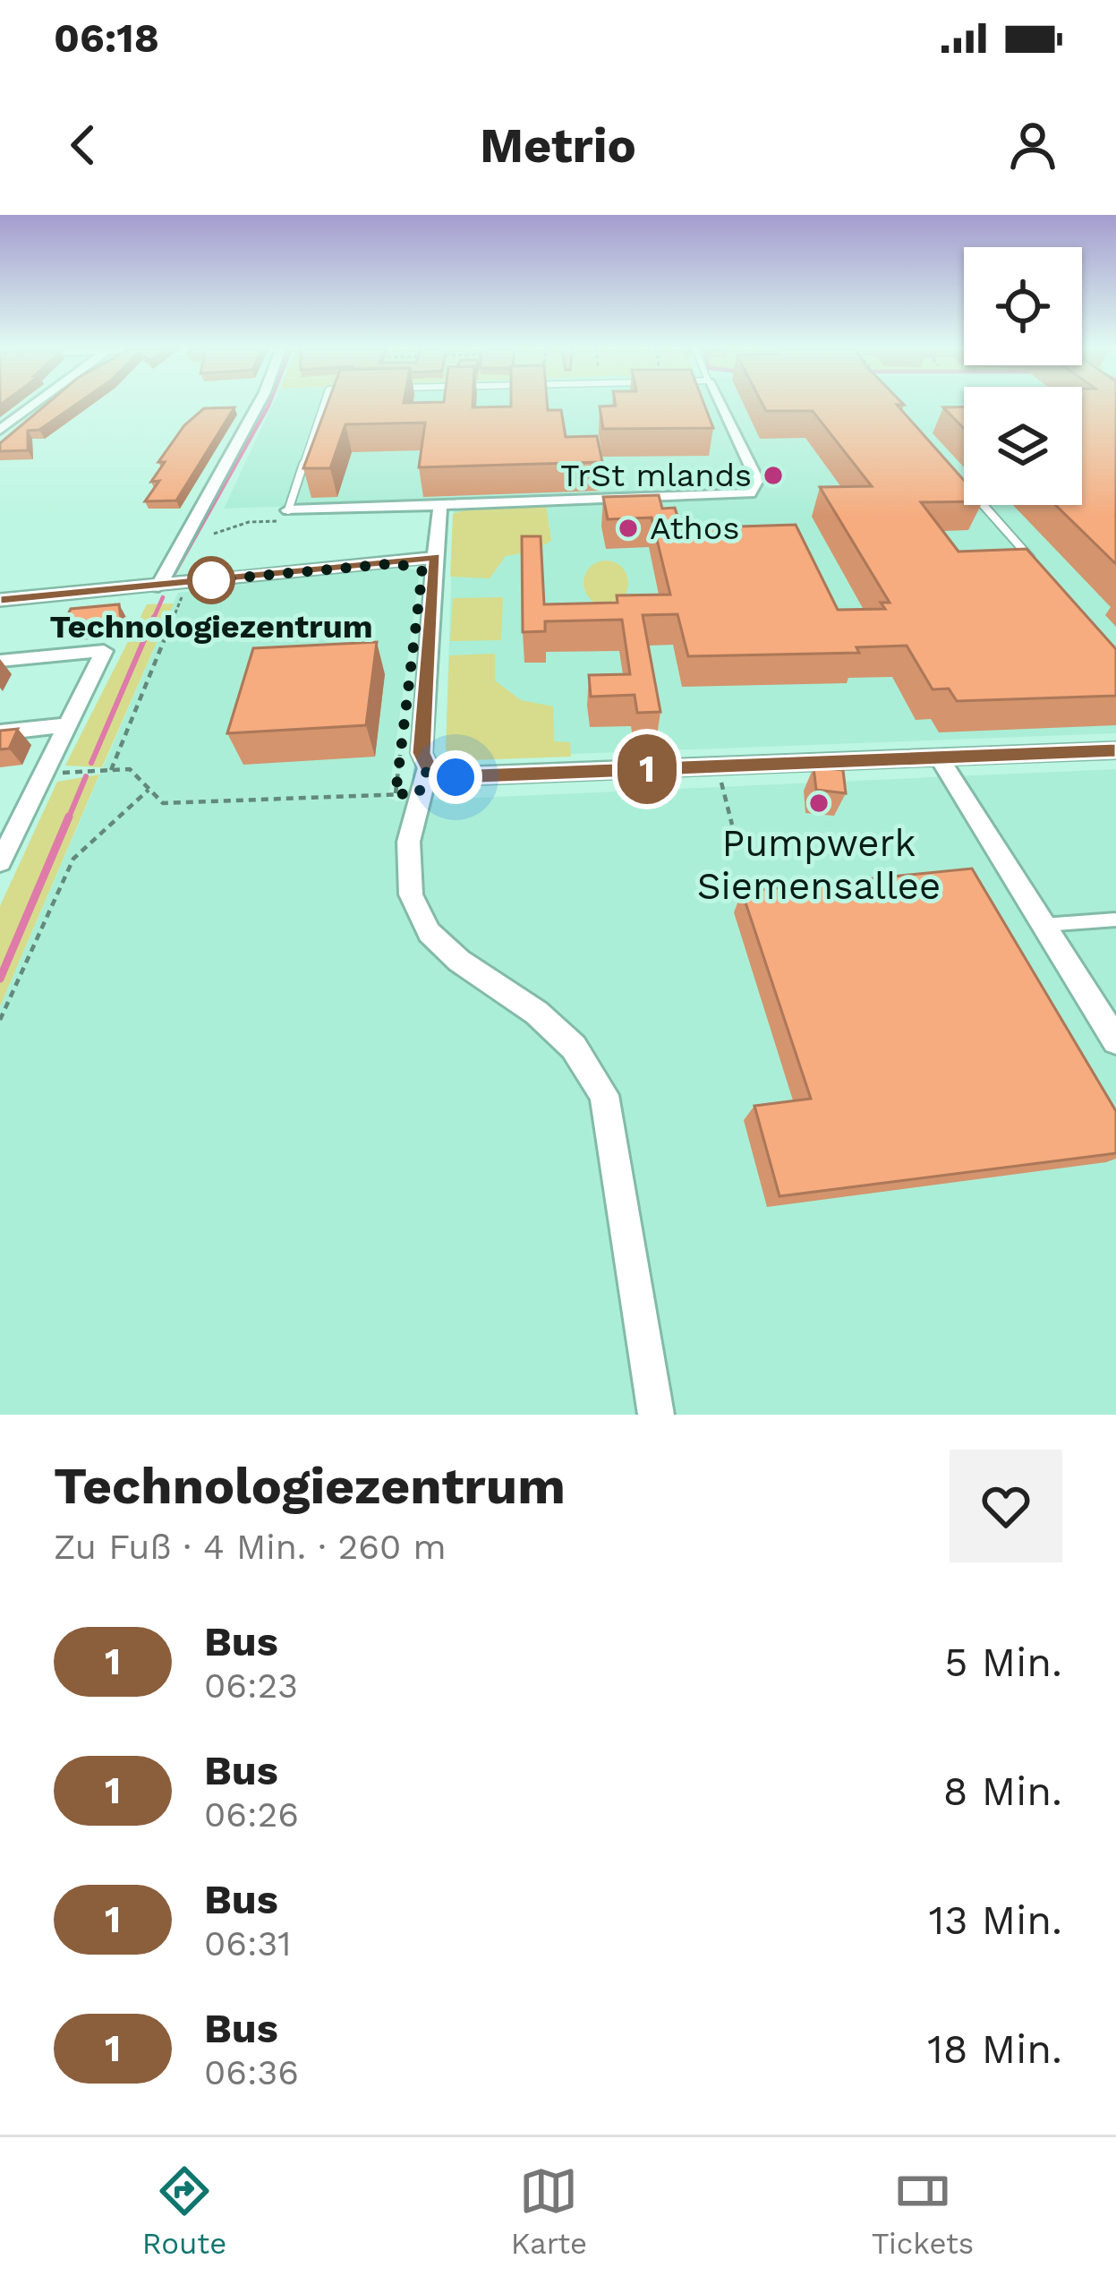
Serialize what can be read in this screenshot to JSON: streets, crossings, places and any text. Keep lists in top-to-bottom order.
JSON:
{
  "places": [
    "TrSt mlands",
    "Athos",
    "Technologiezentrum",
    "Pumpwerk Siemensallee"
  ],
  "lines": ["bus line 1"],
  "page": {
    "status": "06:18",
    "header": "Metrio",
    "on_map": "1",
    "heading": ["Technologiezentrum", "Zu Fuß · 4 Min. · 260 m"],
    "list": [
      {
        "mark": "1",
        "name": "Bus",
        "note": "06:23",
        "value": "5 Min."
      },
      {
        "mark": "1",
        "name": "Bus",
        "note": "06:26",
        "value": "8 Min."
      },
      {
        "mark": "1",
        "name": "Bus",
        "note": "06:31",
        "value": "13 Min."
      },
      {
        "mark": "1",
        "name": "Bus",
        "note": "06:36",
        "value": "18 Min."
      }
    ],
    "tabs": ["Route", "Karte", "Tickets"]
  }
}
